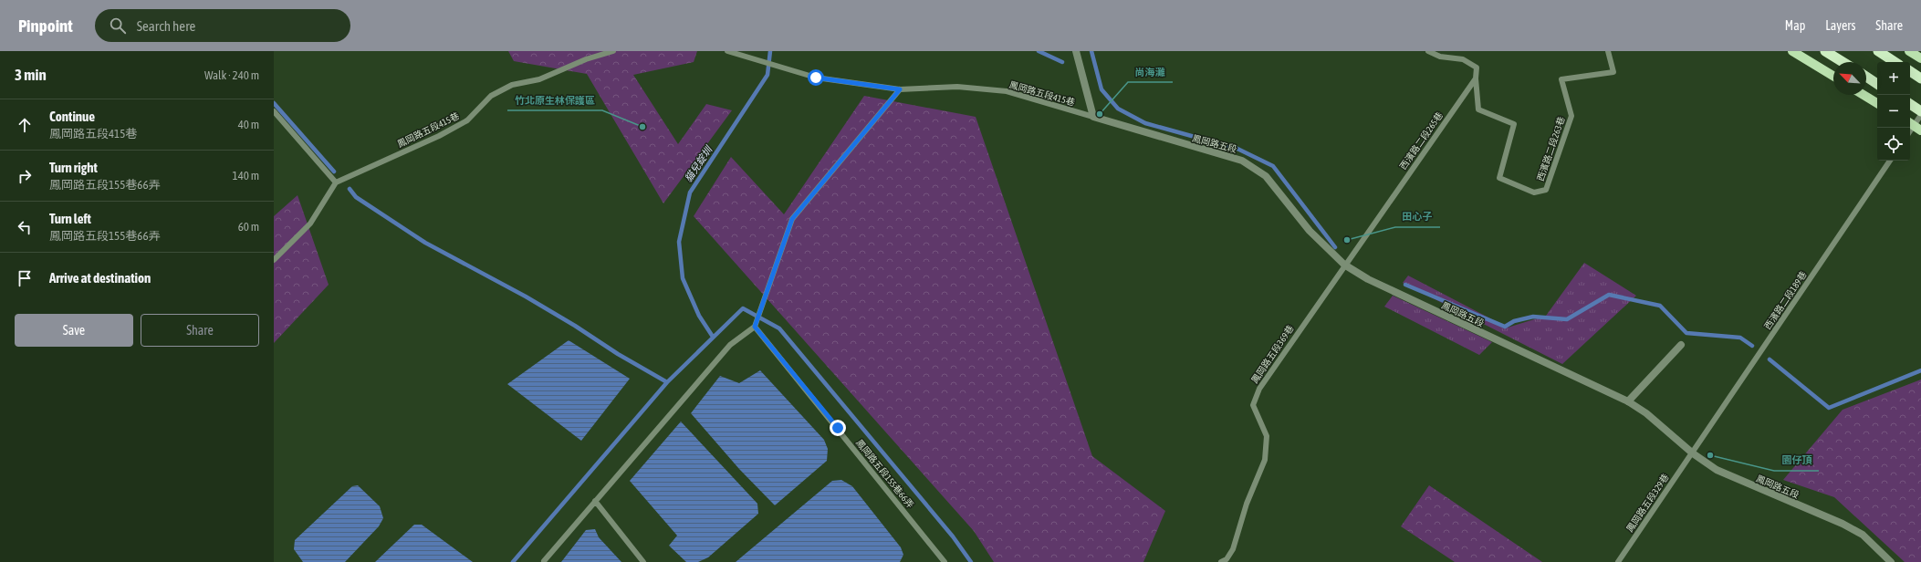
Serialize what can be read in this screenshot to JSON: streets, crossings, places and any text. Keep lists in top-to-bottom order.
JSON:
{
  "streets": {
    "street": ["鳳岡路五段"],
    "lane": [
      "鳳岡路五段415巷",
      "西濱路二段265巷",
      "西濱路二段263巷",
      "西濱路二段189巷",
      "鳳岡路五段369巷",
      "鳳岡路五段155巷66弄",
      "鳳岡路五段329巷"
    ]
  },
  "crossings": [
    ["鳳岡路五段415巷", "鳳岡路五段"],
    ["西濱路二段265巷", "鳳岡路五段"],
    ["西濱路二段265巷", "西濱路二段263巷"],
    ["西濱路二段265巷", "鳳岡路五段369巷"],
    ["鳳岡路五段", "西濱路二段189巷"],
    ["鳳岡路五段", "鳳岡路五段369巷"],
    ["鳳岡路五段", "鳳岡路五段329巷"],
    ["西濱路二段189巷", "鳳岡路五段329巷"]
  ],
  "water": ["貓兒錠圳"],
  "places": [
    "尚海灘",
    "竹北原生林保護區",
    "田心子",
    "園仔頂"
  ],
  "north": "top left",
  "page": {
    "header": "Pinpoint",
    "search": "Search here",
    "nav": ["Map", "Layers", "Share"],
    "heading": ["3 min", "Walk · 240 m"],
    "map_buttons": ["+", "−"],
    "list": [
      ["Continue", "鳳岡路五段415巷", "40 m"],
      ["Turn right", "鳳岡路五段155巷66弄", "140 m"],
      ["Turn left", "鳳岡路五段155巷66弄", "60 m"],
      "Arrive at destination"
    ],
    "buttons": ["Save", "Share"]
  }
}
